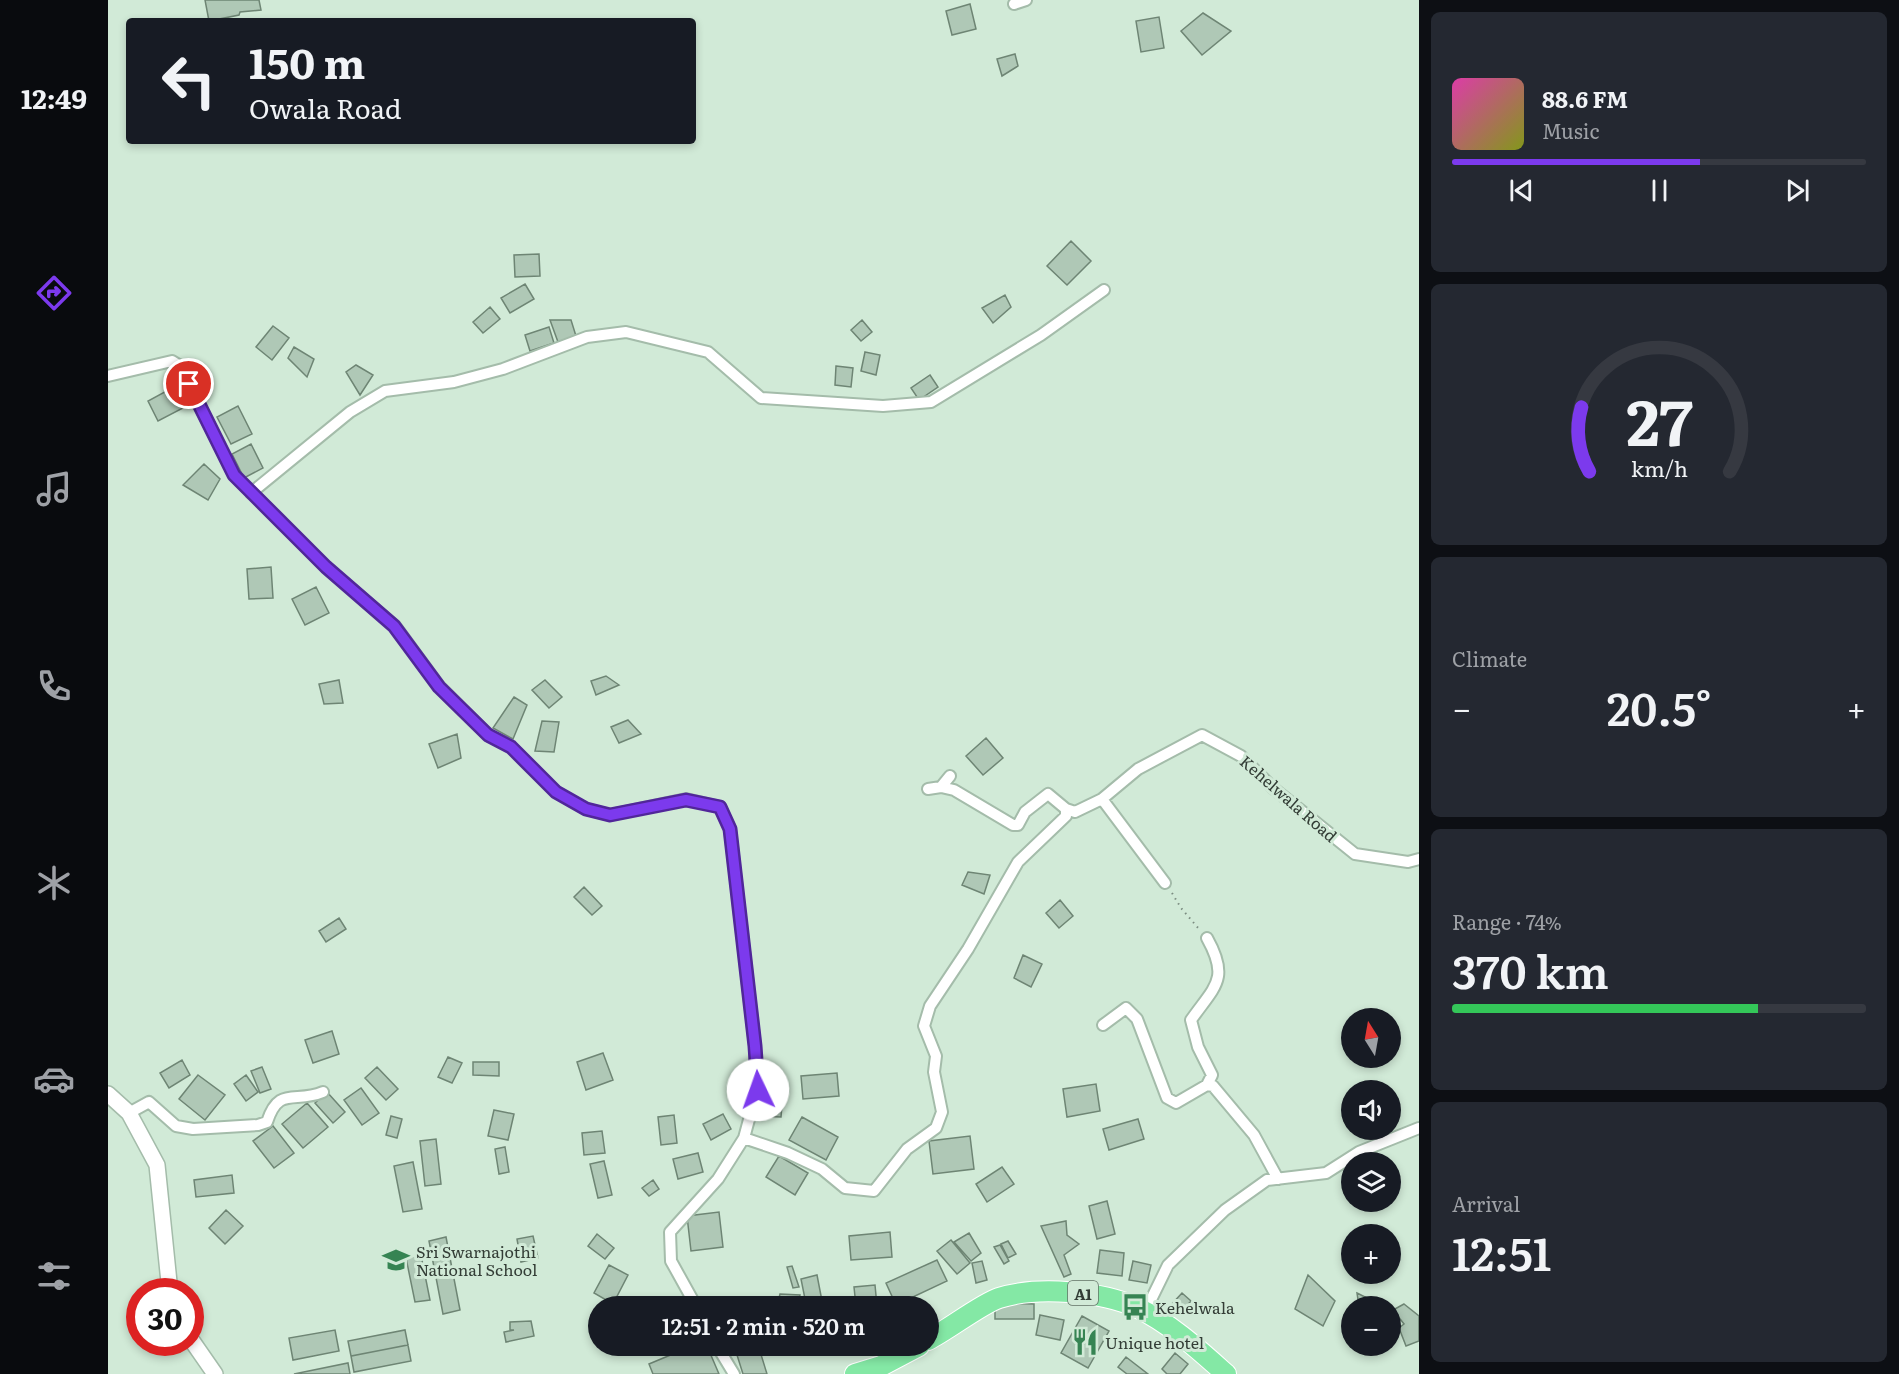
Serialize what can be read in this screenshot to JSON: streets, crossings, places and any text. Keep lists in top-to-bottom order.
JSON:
{
  "streets": {
    "highway": ["A1"],
    "street": ["Kehelwala Road"]
  },
  "places": {
    "school or university": ["Sri Swarnajothi National School"],
    "bus stop": ["Kehelwala"],
    "restaurant": ["Unique hotel"]
  },
  "north": "top",
  "page": {
    "tabs": "12:49",
    "turn": ["150 m", "Owala Road"],
    "song": ["88.6 FM", "Music"],
    "tile": [
      "Climate",
      ["Range · 74%", "370 km"],
      ["Arrival", "12:51"]
    ],
    "heat": ["−", "20.5°", "+"],
    "map_buttons": ["+", "−"],
    "limit": "30",
    "trip": "12:51 · 2 min · 520 m",
    "gauge": ["27", "km/h"]
  }
}
